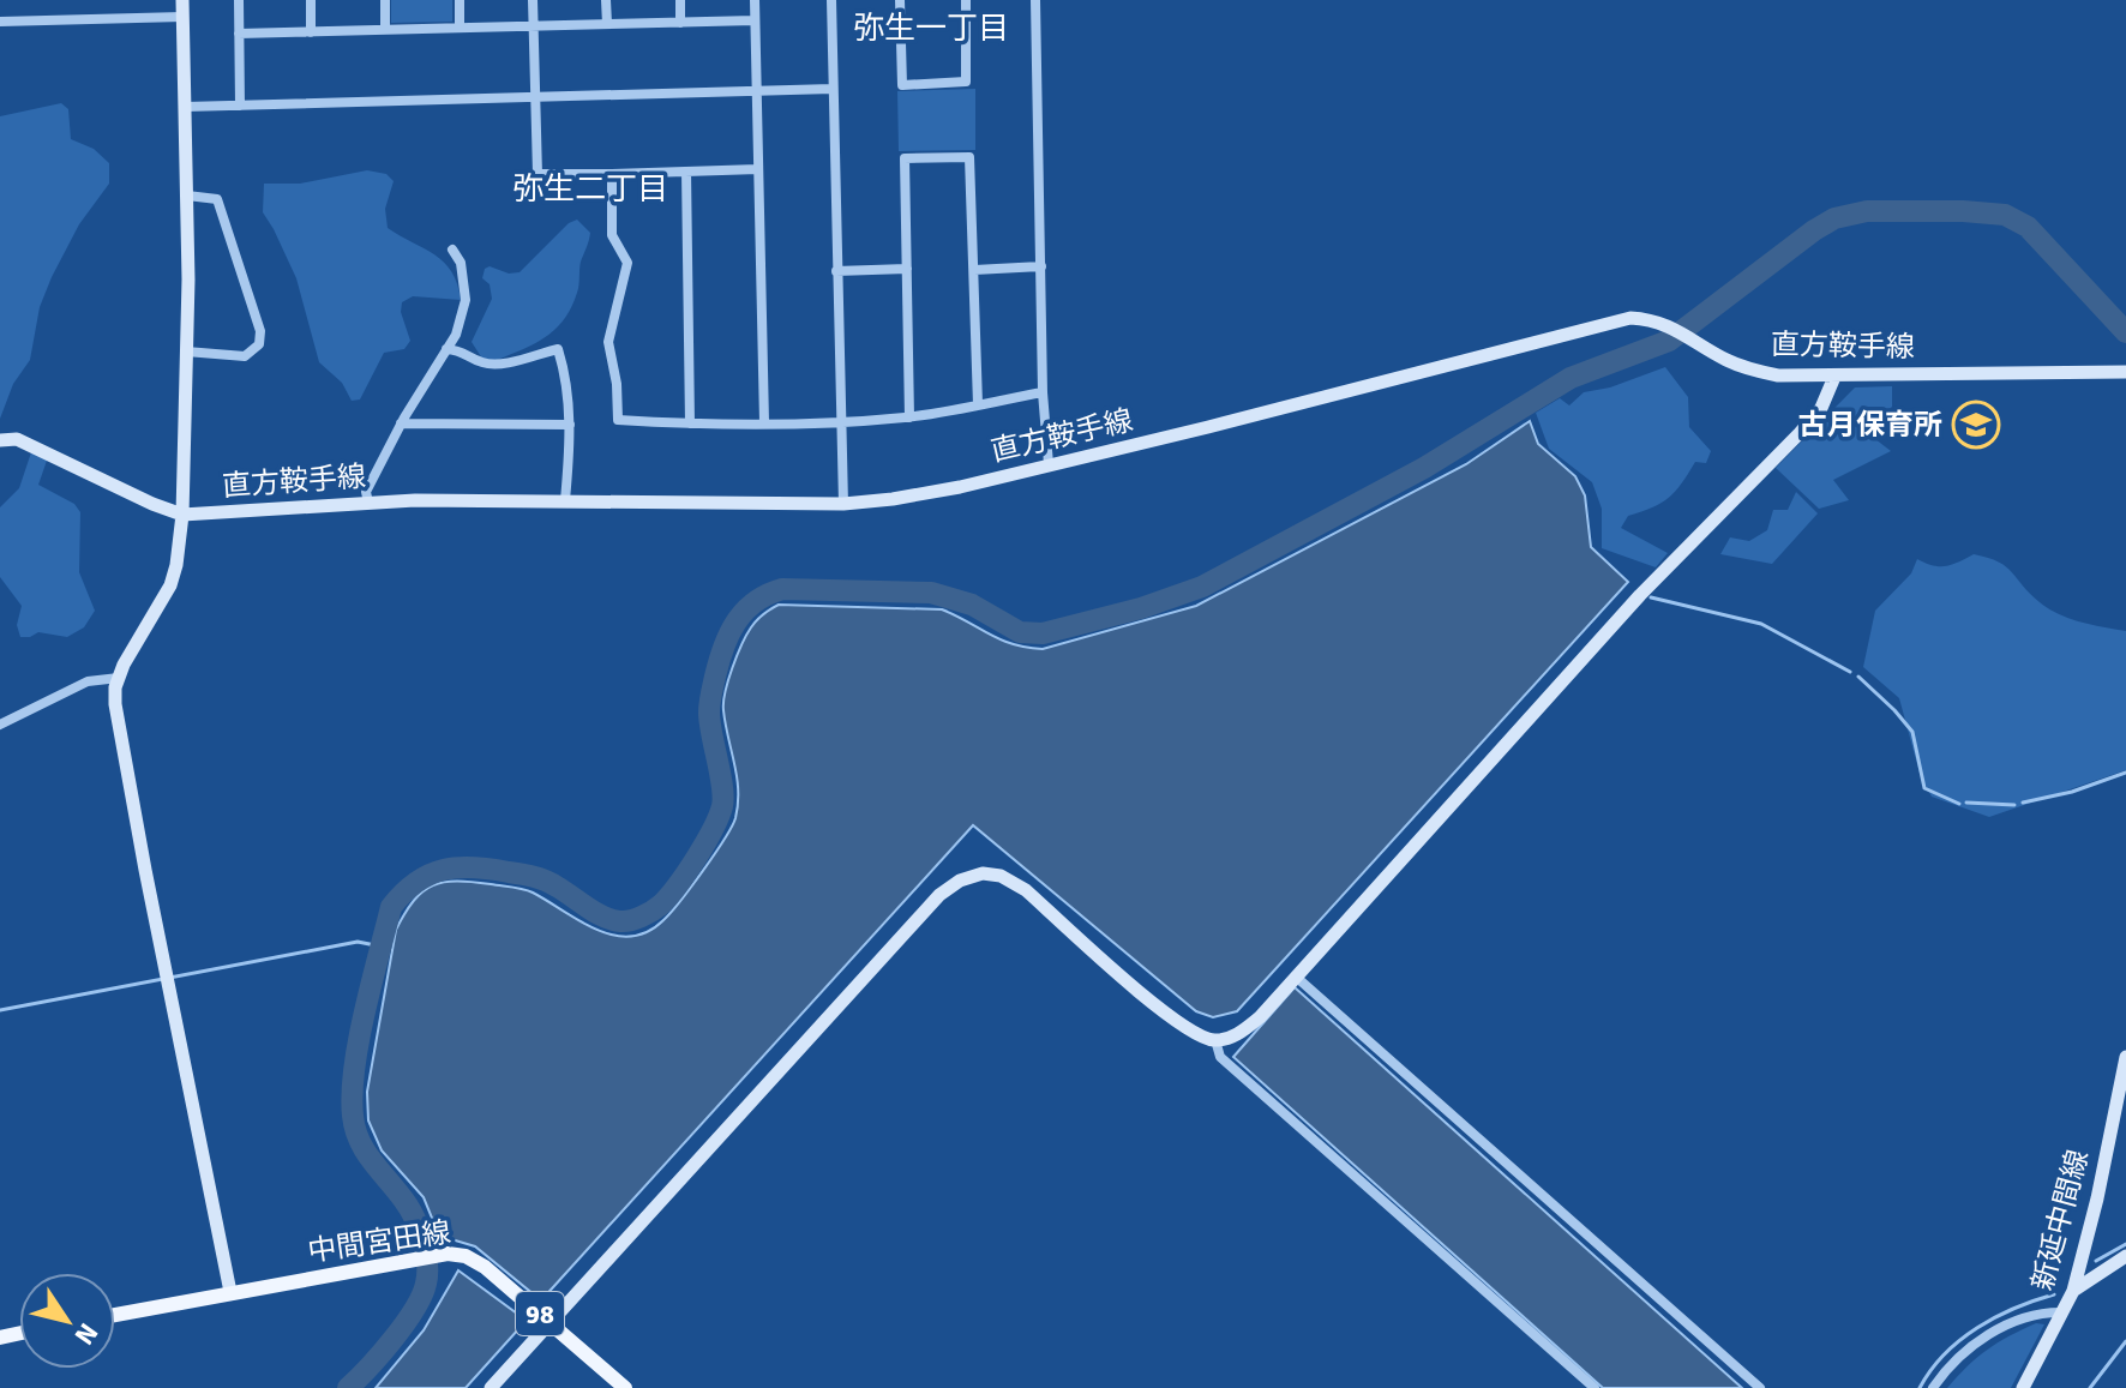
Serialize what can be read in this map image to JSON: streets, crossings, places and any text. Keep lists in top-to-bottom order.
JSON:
{
  "streets": {
    "main road": ["中間宮田線", "98"],
    "street": ["直方鞍手線", "新延中間線"]
  },
  "districts": ["弥生一丁目", "弥生二丁目"],
  "places": {
    "school or university": ["古月保育所"]
  },
  "north": "bottom right"
}
